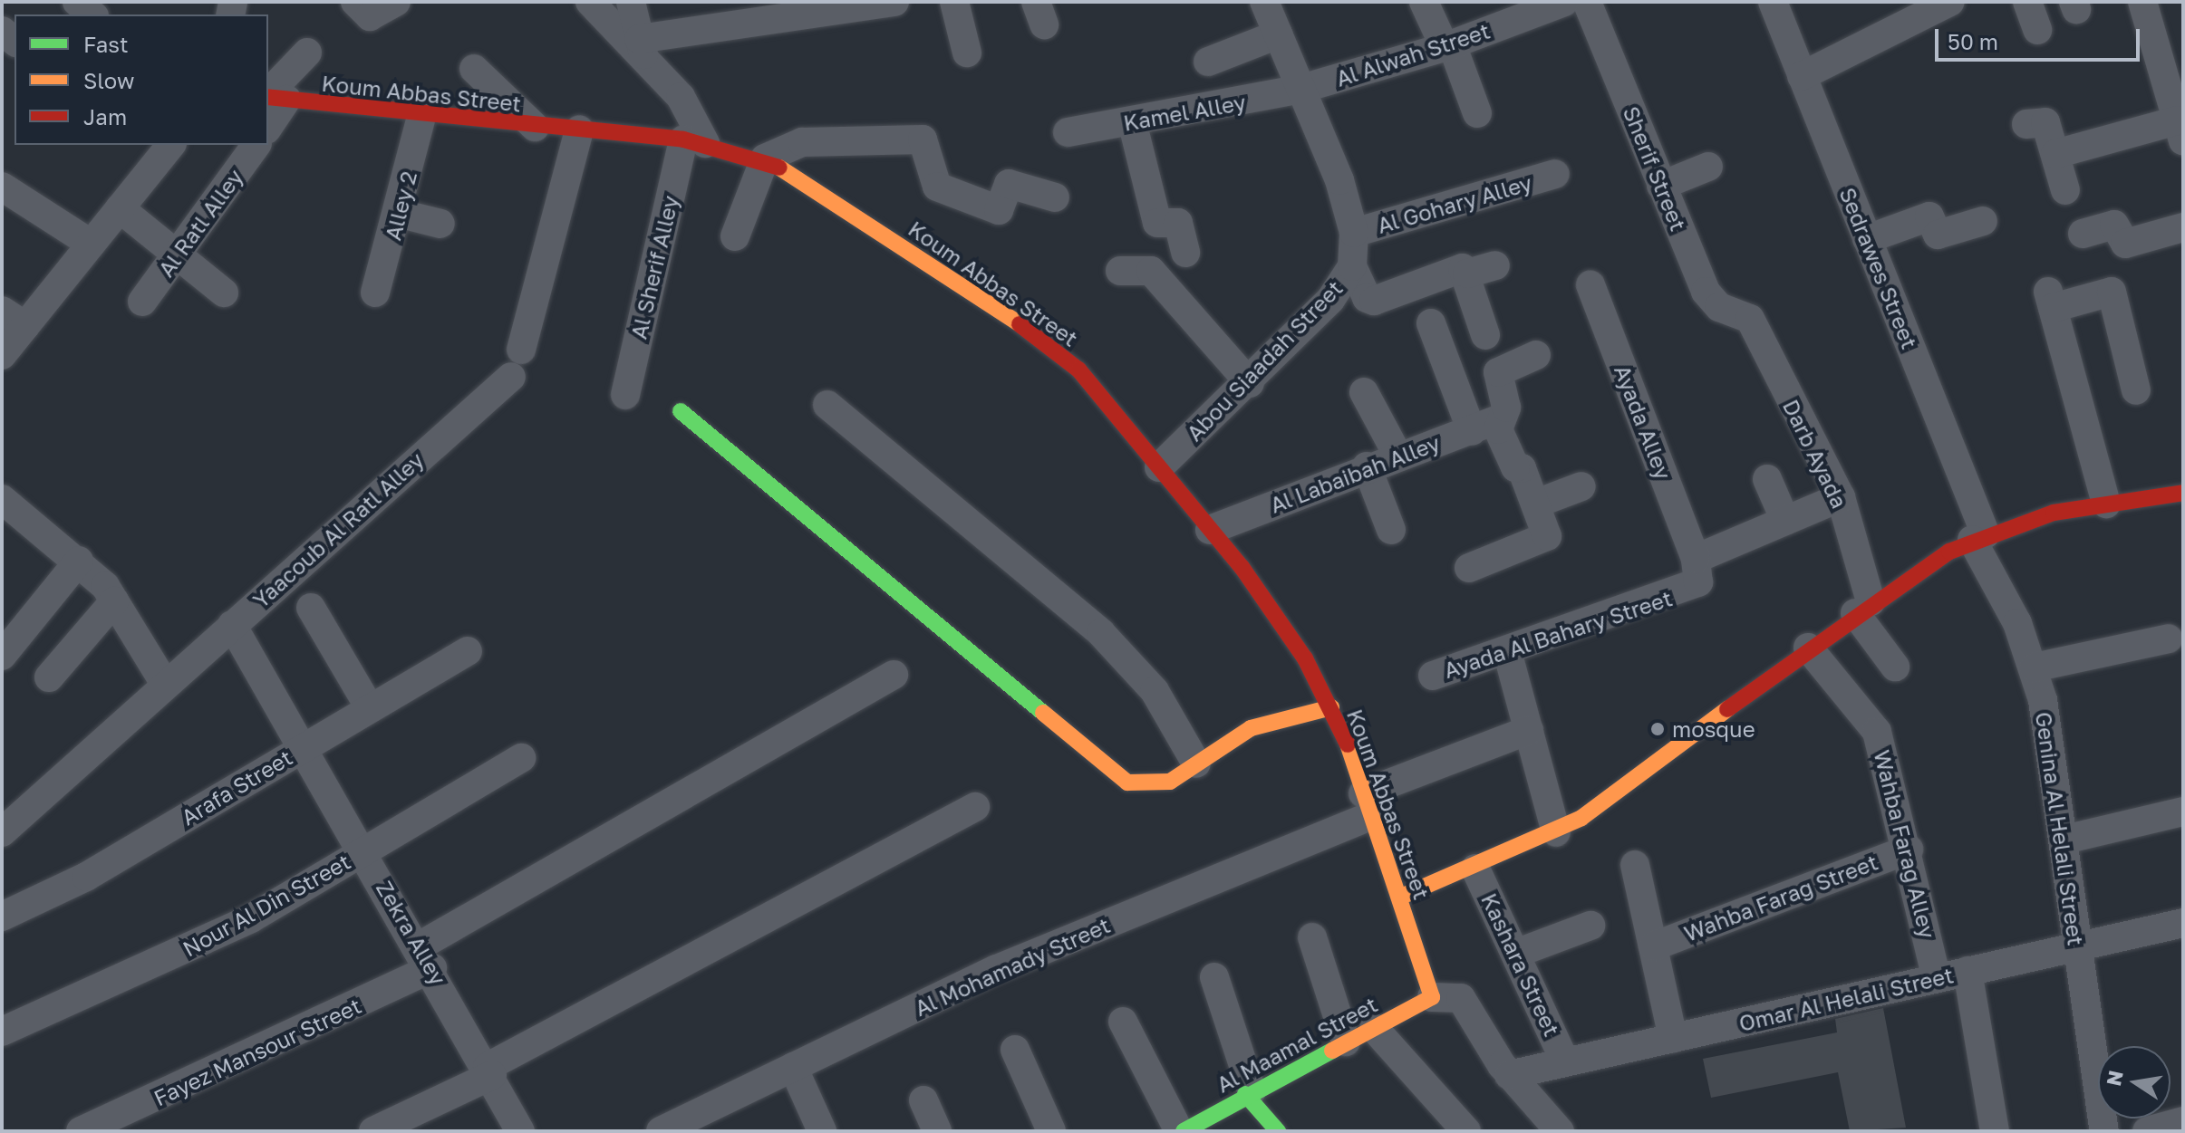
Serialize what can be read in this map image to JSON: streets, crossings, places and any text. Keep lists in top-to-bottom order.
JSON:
{
  "streets": {
    "street": [
      "Al Alwah Street",
      "Koum Abbas Street",
      "Kamel Alley",
      "Sherif Street",
      "Al Gohary Alley",
      "Alley 2",
      "Al Ratl Alley",
      "Al Sherif Alley",
      "Sedrawes Street",
      "Abou Siaadah Street",
      "Ayada Alley",
      "Darb Ayada",
      "Al Labaibah Alley",
      "Yaacoub Al Ratl Alley",
      "Ayada Al Bahary Street",
      "Arafa Street",
      "Genina Al Helali Street",
      "Wahba Farag Alley",
      "Wahba Farag Street",
      "Nour Al Din Street",
      "Zekra Alley",
      "Kashara Street",
      "Al Mohamady Street",
      "Omar Al Helali Street",
      "Al Maamal Street",
      "Fayez Mansour Street"
    ]
  },
  "crossings": [
    ["Al Alwah Street", "Kamel Alley"],
    ["Al Alwah Street", "Abou Siaadah Street"],
    ["Koum Abbas Street", "Alley 2"],
    ["Koum Abbas Street", "Al Sherif Alley"],
    ["Koum Abbas Street", "Abou Siaadah Street"],
    ["Koum Abbas Street", "Al Labaibah Alley"],
    ["Koum Abbas Street", "Al Mohamady Street"],
    ["Koum Abbas Street", "Al Maamal Street"],
    ["Kamel Alley", "Abou Siaadah Street"],
    ["Sherif Street", "Darb Ayada"],
    ["Al Gohary Alley", "Abou Siaadah Street"],
    ["Sedrawes Street", "Genina Al Helali Street"],
    ["Ayada Alley", "Ayada Al Bahary Street"],
    ["Yaacoub Al Ratl Alley", "Zekra Alley"],
    ["Arafa Street", "Zekra Alley"],
    ["Genina Al Helali Street", "Omar Al Helali Street"],
    ["Wahba Farag Alley", "Wahba Farag Street"],
    ["Wahba Farag Alley", "Omar Al Helali Street"],
    ["Nour Al Din Street", "Zekra Alley"],
    ["Zekra Alley", "Fayez Mansour Street"],
    ["Kashara Street", "Omar Al Helali Street"]
  ],
  "places": ["mosque"],
  "legend": ["Fast", "Slow", "Jam"],
  "scale_bar": "50 m",
  "north": "left"
}
